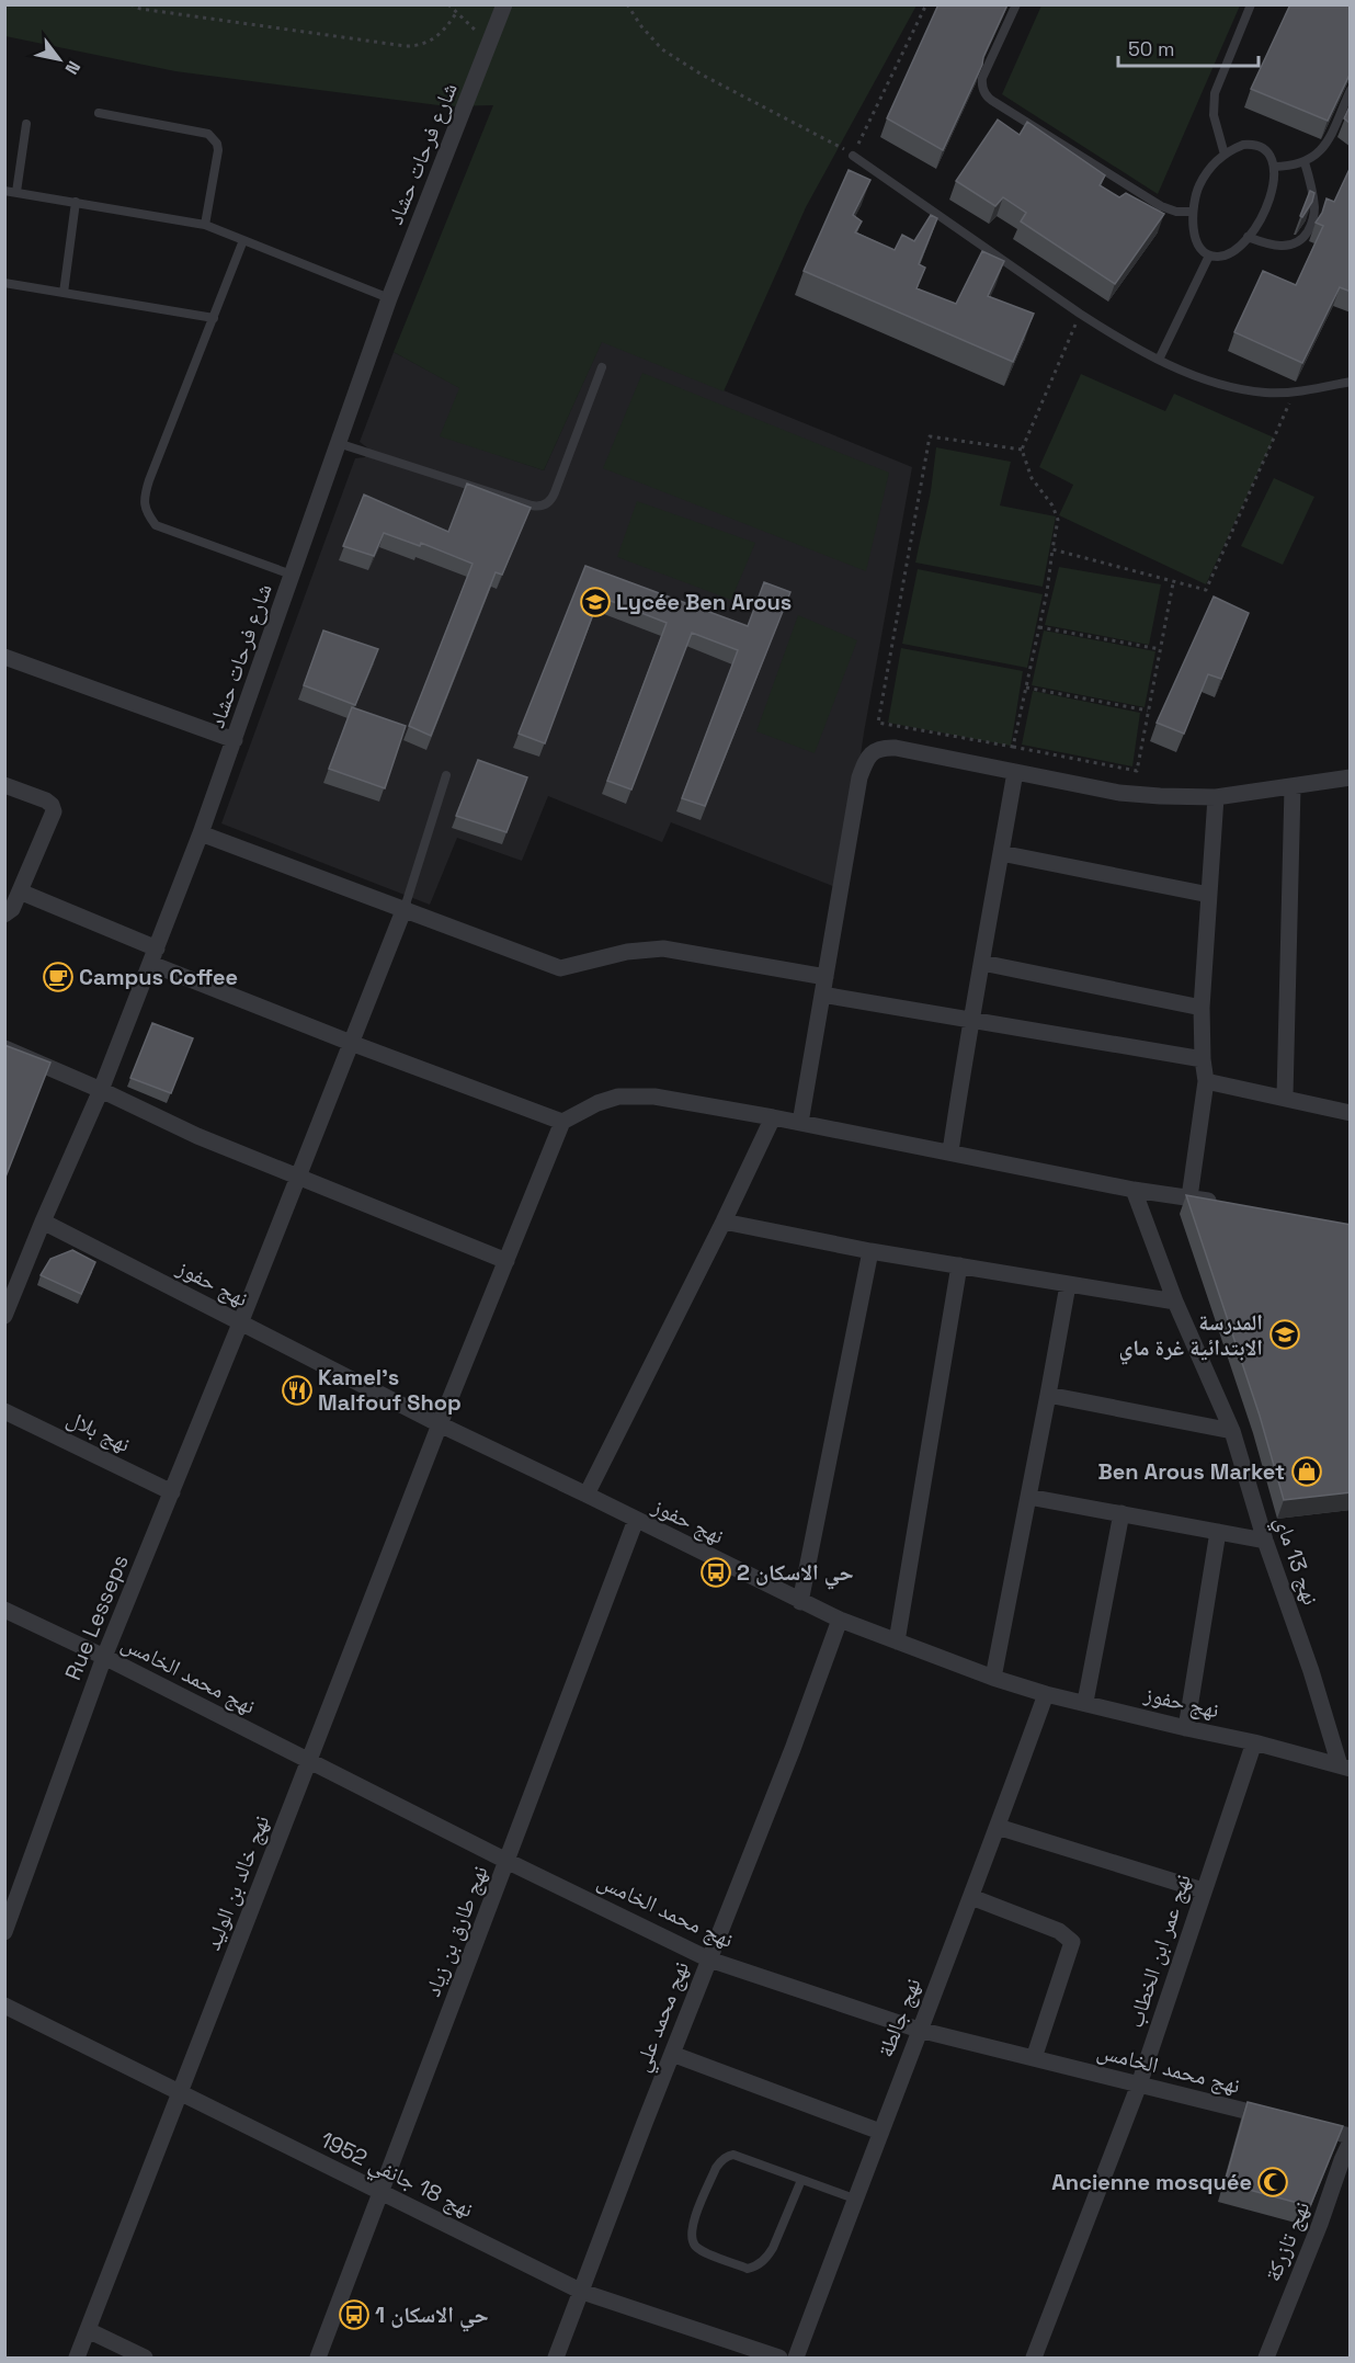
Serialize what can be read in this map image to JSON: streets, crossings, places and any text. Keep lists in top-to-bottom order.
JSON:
{
  "streets": {
    "street": [
      "شارع فرحات حشاد",
      "نهج حفوز",
      "نهج بلال",
      "نهج 13 ماي",
      "Rue Lesseps",
      "نهج محمد الخامس",
      "نهج خالد بن الوليد",
      "نهج طارق بن زياد",
      "نهج عمر ابن الخطاب",
      "نهج محمد علي",
      "نهج جالطة",
      "نهج 18 جانفي 1952",
      "نهج تازركة"
    ]
  },
  "crossings": [
    ["شارع فرحات حشاد", "نهج حفوز"],
    ["نهج حفوز", "نهج 13 ماي"],
    ["نهج حفوز", "Rue Lesseps"],
    ["نهج حفوز", "نهج خالد بن الوليد"],
    ["نهج حفوز", "نهج طارق بن زياد"],
    ["نهج حفوز", "نهج عمر ابن الخطاب"],
    ["نهج حفوز", "نهج محمد علي"],
    ["نهج حفوز", "نهج جالطة"],
    ["نهج بلال", "Rue Lesseps"],
    ["Rue Lesseps", "نهج محمد الخامس"],
    ["نهج محمد الخامس", "نهج خالد بن الوليد"],
    ["نهج محمد الخامس", "نهج طارق بن زياد"],
    ["نهج محمد الخامس", "نهج عمر ابن الخطاب"],
    ["نهج محمد الخامس", "نهج محمد علي"],
    ["نهج محمد الخامس", "نهج جالطة"],
    ["نهج خالد بن الوليد", "نهج 18 جانفي 1952"],
    ["نهج طارق بن زياد", "نهج 18 جانفي 1952"],
    ["نهج محمد علي", "نهج 18 جانفي 1952"]
  ],
  "places": {
    "school or university": ["Lycée Ben Arous", "المدرسة الابتدائية غرة ماي"],
    "cafe": ["Campus Coffee"],
    "restaurant": ["Kamel's Malfouf Shop"],
    "shop": ["Ben Arous Market"],
    "bus stop": ["حي الاسكان 2", "1 حي الاسكان"],
    "mosque": ["Ancienne mosquée"]
  },
  "scale_bar": "50 m",
  "north": "bottom right"
}
